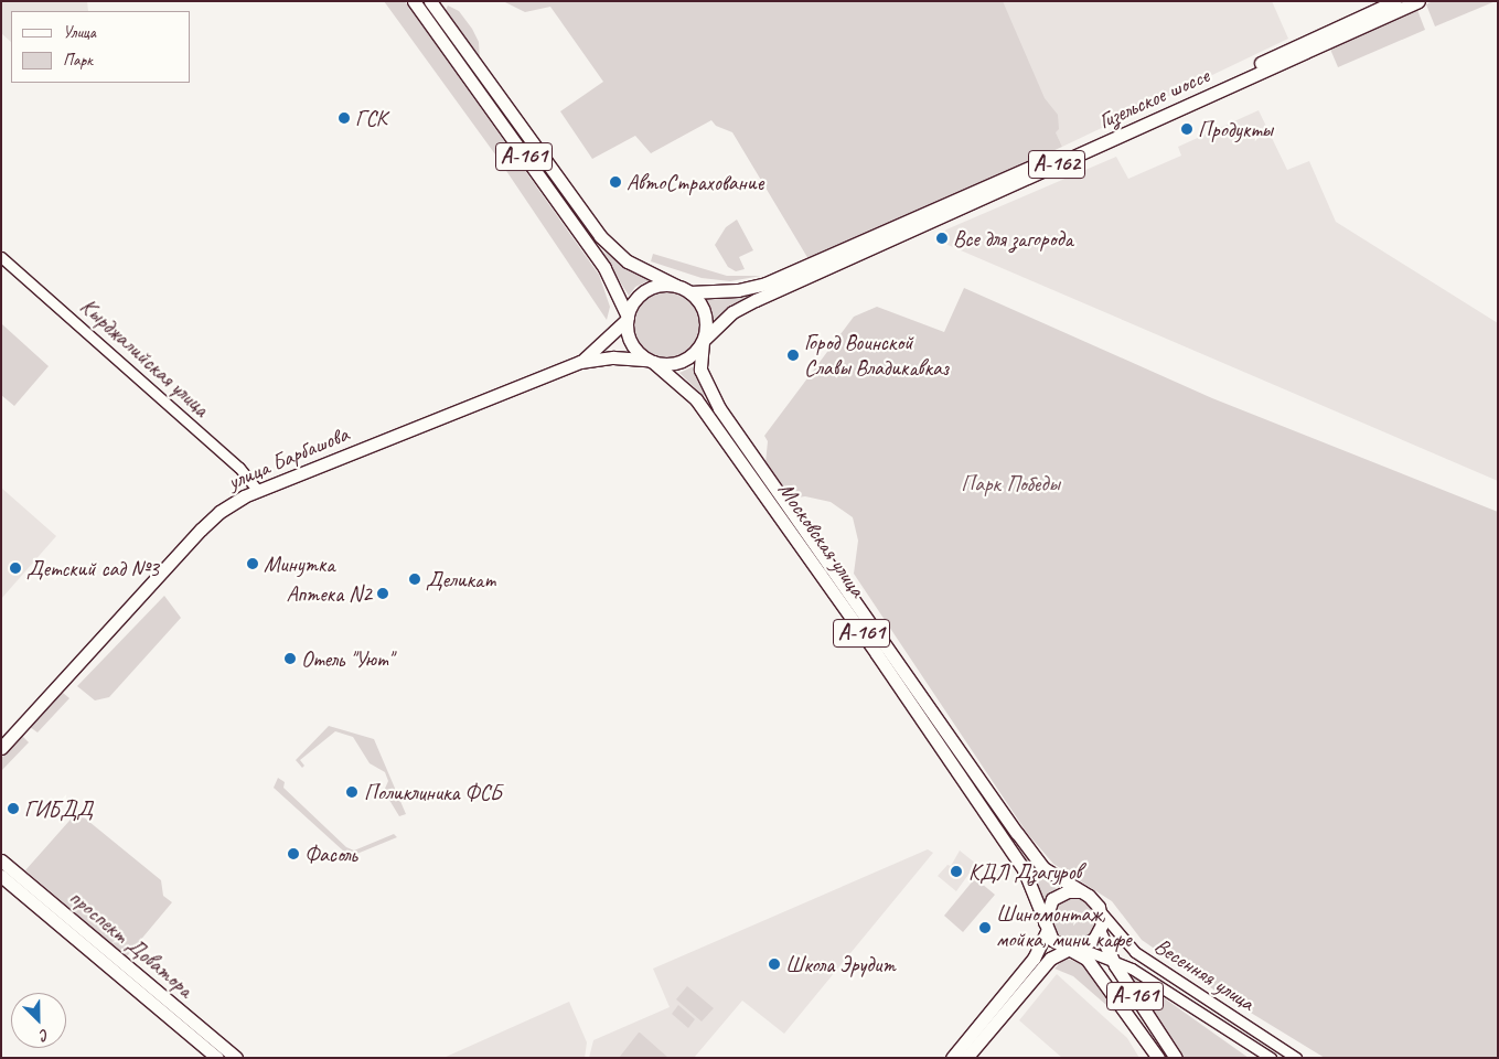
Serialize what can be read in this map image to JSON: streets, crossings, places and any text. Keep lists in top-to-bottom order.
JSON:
{
  "streets": {
    "main road": [
      "Гизельское шоссе",
      "А-161",
      "А-162",
      "улица Барбашова",
      "Московская улица",
      "проспект Доватора"
    ],
    "street": ["Кырджалийская улица", "Весенняя улица"]
  },
  "crossings": [
    ["Гизельское шоссе", "А-161"],
    ["Гизельское шоссе", "улица Барбашова"],
    ["Гизельское шоссе", "Московская улица"],
    ["А-161", "улица Барбашова"],
    ["А-161", "Московская улица"],
    ["А-161", "Весенняя улица"],
    ["Кырджалийская улица", "улица Барбашова"],
    ["улица Барбашова", "Московская улица"],
    ["Московская улица", "Весенняя улица"]
  ],
  "parks": ["Парк Победы"],
  "places": [
    "ГСК",
    "Продукты",
    "АвтоСтрахование",
    "Все для загорода",
    "Город Воинской Славы Владикавказ",
    "Минутка",
    "Детский сад №3",
    "Деликат",
    "Аптека N2",
    "Отель \"Уют\"",
    "Поликлиника ФСБ",
    "ГИБДД",
    "Фасоль",
    "КДЛ Дзагуров",
    "Шиномонтаж, мойка, мини кафе",
    "Школа Эрудит"
  ],
  "legend": ["Улица", "Парк"],
  "north": "bottom right"
}
